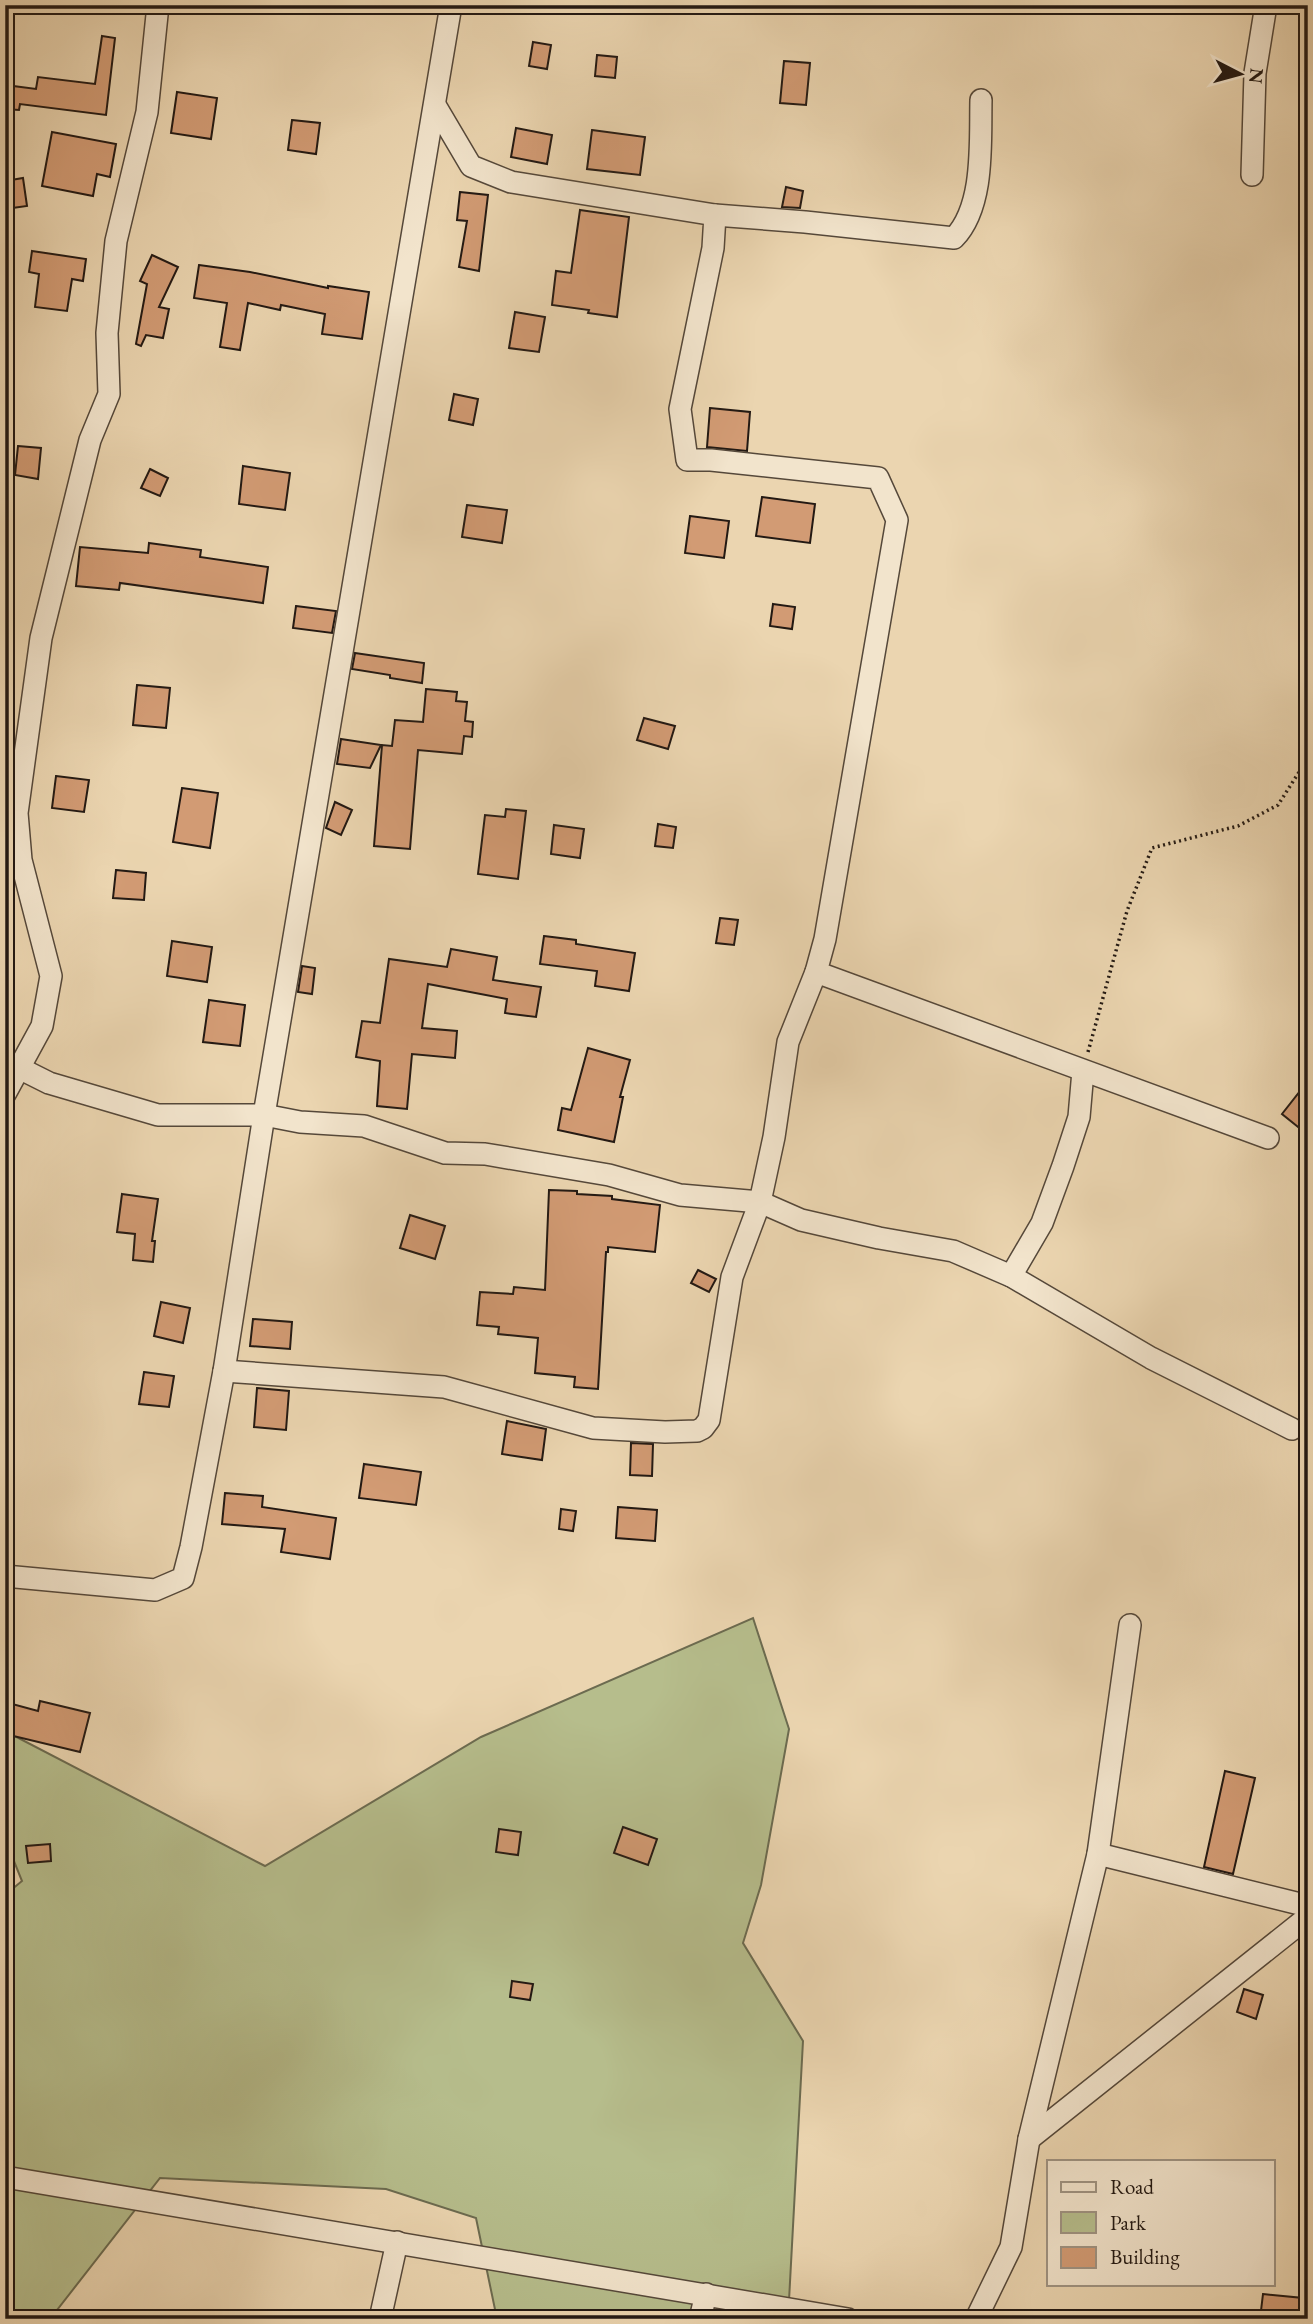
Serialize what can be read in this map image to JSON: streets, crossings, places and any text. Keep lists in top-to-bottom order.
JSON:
{
  "legend": ["Road", "Park", "Building"],
  "north": "right"
}
